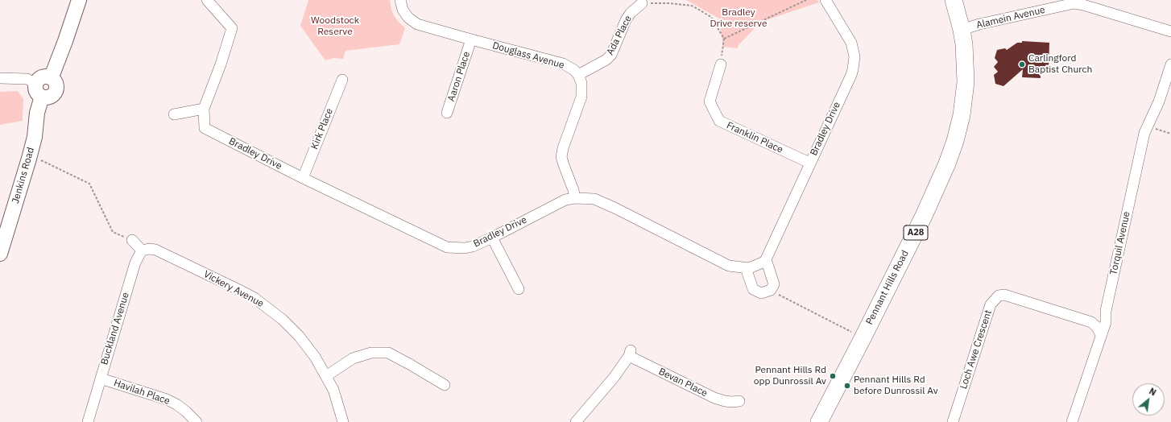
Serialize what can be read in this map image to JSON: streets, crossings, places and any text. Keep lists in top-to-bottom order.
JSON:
{
  "streets": {
    "highway": ["A28", "Pennant Hills Road"],
    "main road": ["Jenkins Road"],
    "street": [
      "Alamein Avenue",
      "Ada Place",
      "Douglass Avenue",
      "Aaron Place",
      "Kirk Place",
      "Bradley Drive",
      "Franklin Place",
      "Torquil Avenue",
      "Vickery Avenue",
      "Buckland Avenue",
      "Loch Awe Crescent",
      "Bevan Place",
      "Havilah Place"
    ]
  },
  "crossings": [
    ["Alamein Avenue", "Pennant Hills Road"],
    ["Ada Place", "Douglass Avenue"],
    ["Douglass Avenue", "Aaron Place"],
    ["Kirk Place", "Bradley Drive"],
    ["Bradley Drive", "Franklin Place"],
    ["Torquil Avenue", "Loch Awe Crescent"],
    ["Vickery Avenue", "Buckland Avenue"],
    ["Buckland Avenue", "Havilah Place"]
  ],
  "parks": ["Bradley Drive reserve", "Woodstock Reserve"],
  "places": ["Carlingford Baptist Church", "Pennant Hills Rd opp Dunrossil Av", "Pennant Hills Rd before Dunrossil Av"],
  "north": "top right"
}
